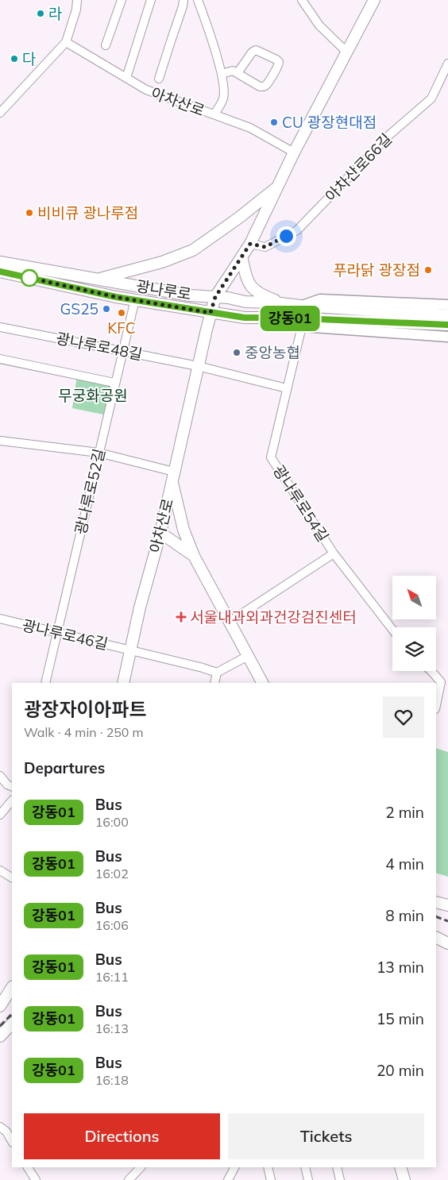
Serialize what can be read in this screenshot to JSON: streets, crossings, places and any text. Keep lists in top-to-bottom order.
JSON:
{
  "streets": {
    "main road": ["아차산로", "광나루로"],
    "street": [
      "아차산로66길",
      "광나루로48길",
      "광나루로52길",
      "광나루로54길",
      "광나루로46길"
    ]
  },
  "crossings": [
    ["아차산로", "광나루로"],
    ["아차산로", "광나루로48길"],
    ["아차산로", "광나루로46길"],
    ["광나루로", "광나루로52길"],
    ["광나루로48길", "광나루로52길"],
    ["광나루로52길", "광나루로46길"]
  ],
  "parks": ["무궁화공원"],
  "places": {
    "other": [
      "라",
      "다",
      "CU 광장현대점",
      "비비큐 광나루점",
      "푸라닭 광장점",
      "GS25",
      "KFC",
      "중앙농협"
    ],
    "health": ["서울내과외과건강검진센터"]
  },
  "lines": ["bus line 강동01"],
  "north": "top left",
  "page": {
    "on_map": "강동01",
    "heading": [
      ["광장자이아파트", "Walk · 4 min · 250 m"],
      "Departures"
    ],
    "list": [
      {
        "mark": "강동01",
        "name": "Bus",
        "note": "16:00",
        "value": "2 min"
      },
      {
        "mark": "강동01",
        "name": "Bus",
        "note": "16:02",
        "value": "4 min"
      },
      {
        "mark": "강동01",
        "name": "Bus",
        "note": "16:06",
        "value": "8 min"
      },
      {
        "mark": "강동01",
        "name": "Bus",
        "note": "16:11",
        "value": "13 min"
      },
      {
        "mark": "강동01",
        "name": "Bus",
        "note": "16:13",
        "value": "15 min"
      },
      {
        "mark": "강동01",
        "name": "Bus",
        "note": "16:18",
        "value": "20 min"
      }
    ],
    "buttons": ["Directions", "Tickets"]
  }
}
